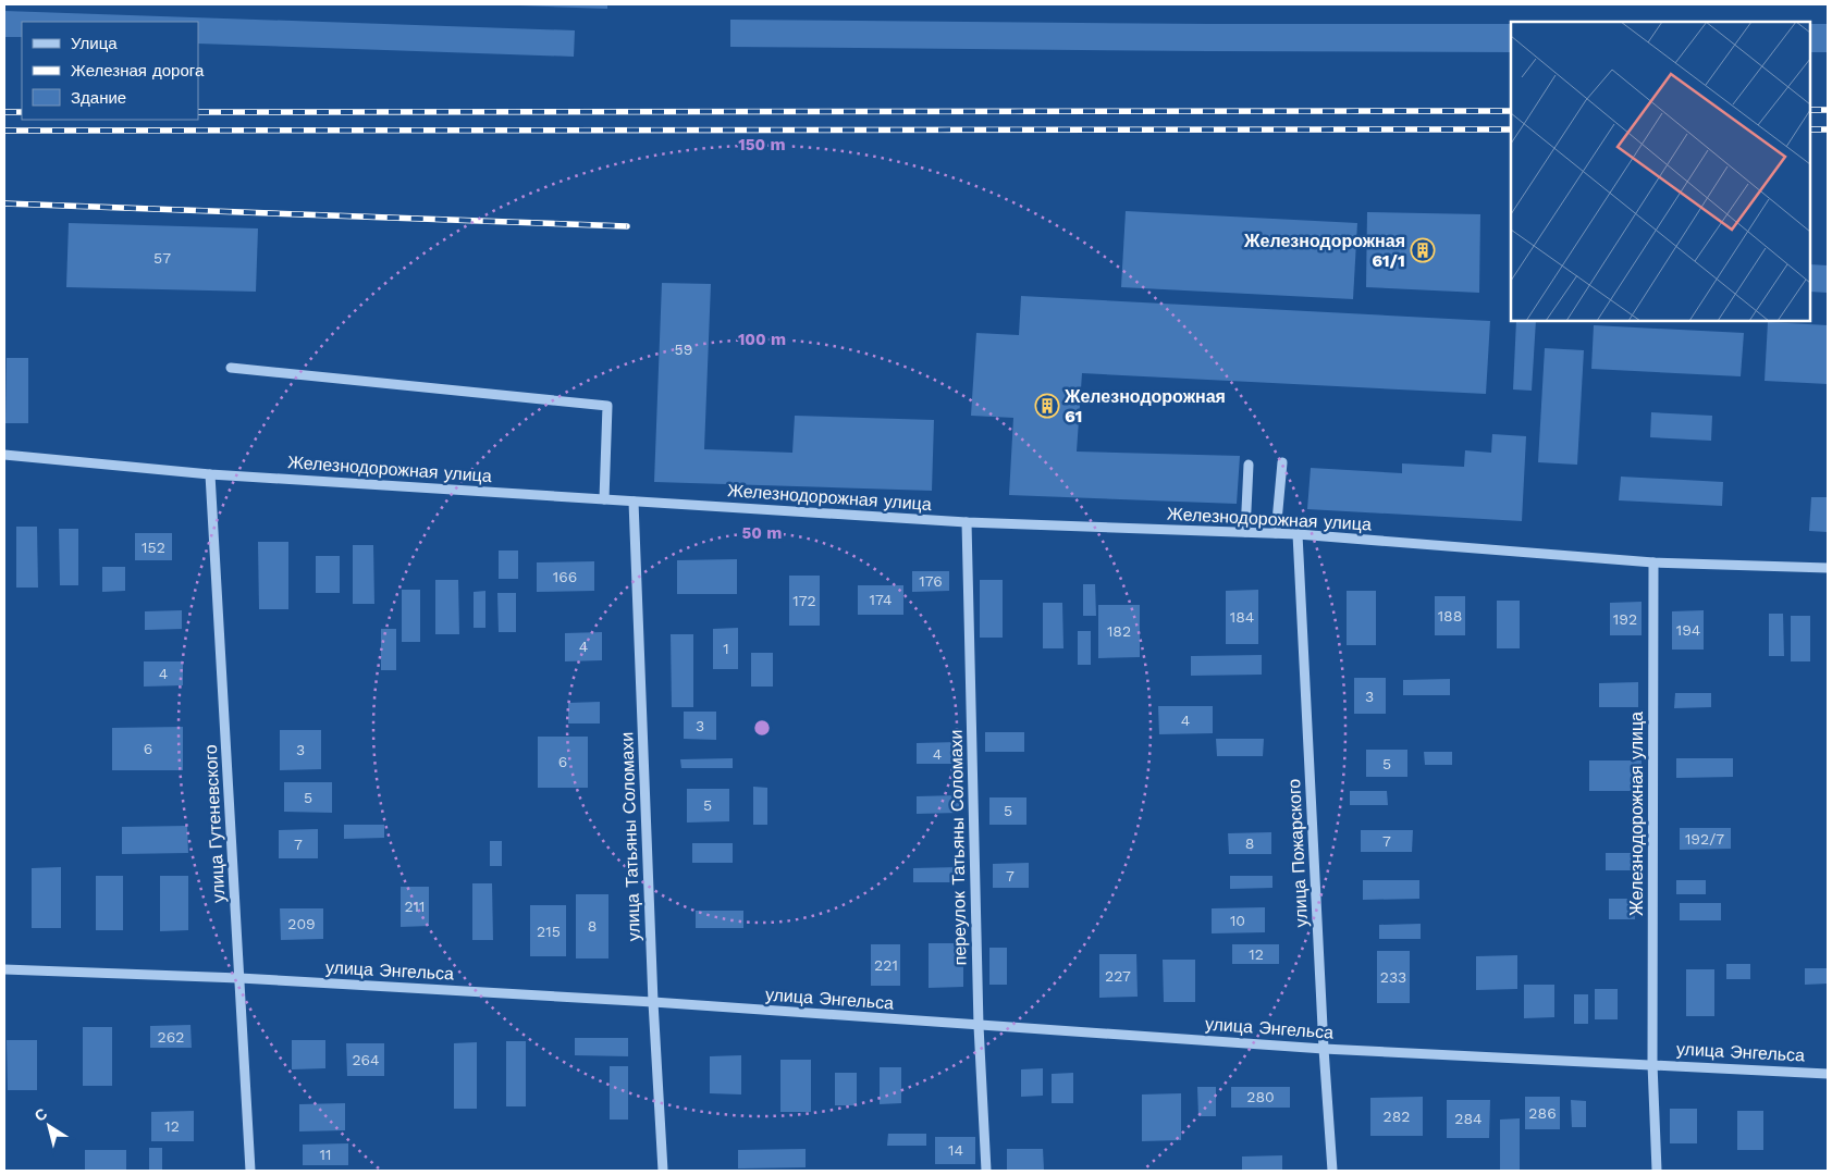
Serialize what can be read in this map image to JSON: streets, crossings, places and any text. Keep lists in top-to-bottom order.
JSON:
{
  "streets": {
    "street": [
      "Железнодорожная улица",
      "улица Гутеневского",
      "улица Татьяны Соломахи",
      "переулок Татьяны Соломахи",
      "улица Пожарского",
      "улица Энгельса"
    ]
  },
  "crossings": [
    ["Железнодорожная улица", "улица Гутеневского"],
    ["Железнодорожная улица", "улица Татьяны Соломахи"],
    ["Железнодорожная улица", "переулок Татьяны Соломахи"],
    ["Железнодорожная улица", "улица Пожарского"],
    ["Железнодорожная улица", "улица Энгельса"],
    ["улица Гутеневского", "улица Энгельса"],
    ["улица Татьяны Соломахи", "улица Энгельса"],
    ["переулок Татьяны Соломахи", "улица Энгельса"],
    ["улица Пожарского", "улица Энгельса"]
  ],
  "places": {
    "building": ["Железнодорожная 61/1", "Железнодорожная 61"]
  },
  "house_numbers": [
    "57",
    "59",
    "152",
    "166",
    "176",
    "174",
    "172",
    "188",
    "184",
    "192",
    "194",
    "182",
    "4",
    "1",
    "4",
    "3",
    "4",
    "3",
    "6",
    "3",
    "4",
    "6",
    "5",
    "5",
    "5",
    "5",
    "192/7",
    "7",
    "8",
    "7",
    "7",
    "211",
    "10",
    "209",
    "8",
    "215",
    "12",
    "221",
    "227",
    "233",
    "262",
    "264",
    "280",
    "286",
    "282",
    "284",
    "12",
    "14",
    "11"
  ],
  "legend": ["Улица", "Железная дорога", "Здание"],
  "north": "top left",
  "rings": ["150 m", "100 m", "50 m"]
}
